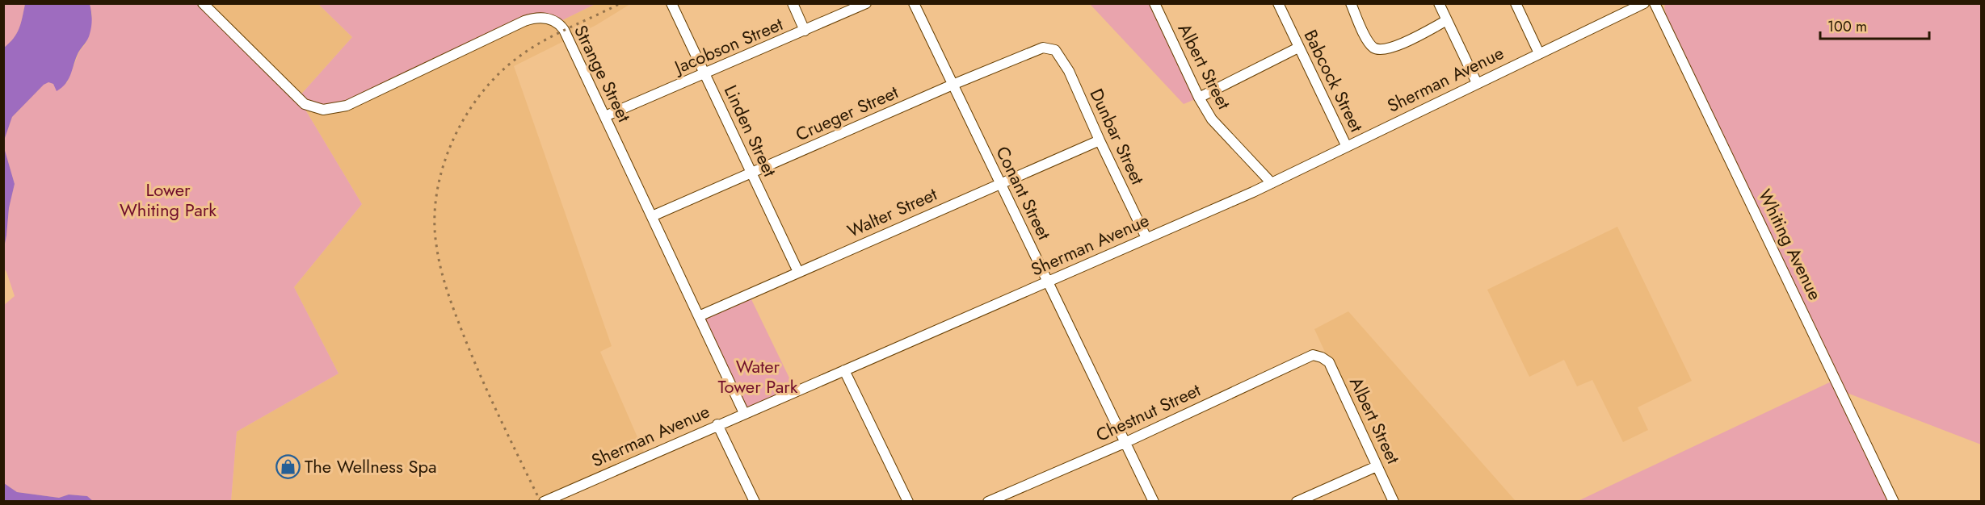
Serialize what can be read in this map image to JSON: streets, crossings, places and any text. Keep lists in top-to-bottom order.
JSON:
{
  "streets": {
    "street": [
      "Jacobson Street",
      "Albert Street",
      "Strange Street",
      "Sherman Avenue",
      "Babcock Street",
      "Crueger Street",
      "Linden Street",
      "Dunbar Street",
      "Conant Street",
      "Walter Street",
      "Whiting Avenue",
      "Chestnut Street"
    ]
  },
  "crossings": [
    ["Jacobson Street", "Strange Street"],
    ["Jacobson Street", "Linden Street"],
    ["Albert Street", "Sherman Avenue"],
    ["Albert Street", "Chestnut Street"],
    ["Strange Street", "Sherman Avenue"],
    ["Strange Street", "Crueger Street"],
    ["Strange Street", "Walter Street"],
    ["Sherman Avenue", "Babcock Street"],
    ["Sherman Avenue", "Dunbar Street"],
    ["Sherman Avenue", "Conant Street"],
    ["Crueger Street", "Linden Street"],
    ["Crueger Street", "Dunbar Street"],
    ["Crueger Street", "Conant Street"],
    ["Linden Street", "Walter Street"],
    ["Dunbar Street", "Walter Street"],
    ["Conant Street", "Walter Street"],
    ["Conant Street", "Chestnut Street"]
  ],
  "parks": ["Lower Whiting Park", "Water Tower Park"],
  "places": {
    "shop": ["The Wellness Spa"]
  },
  "scale_bar": "100 m"
}
